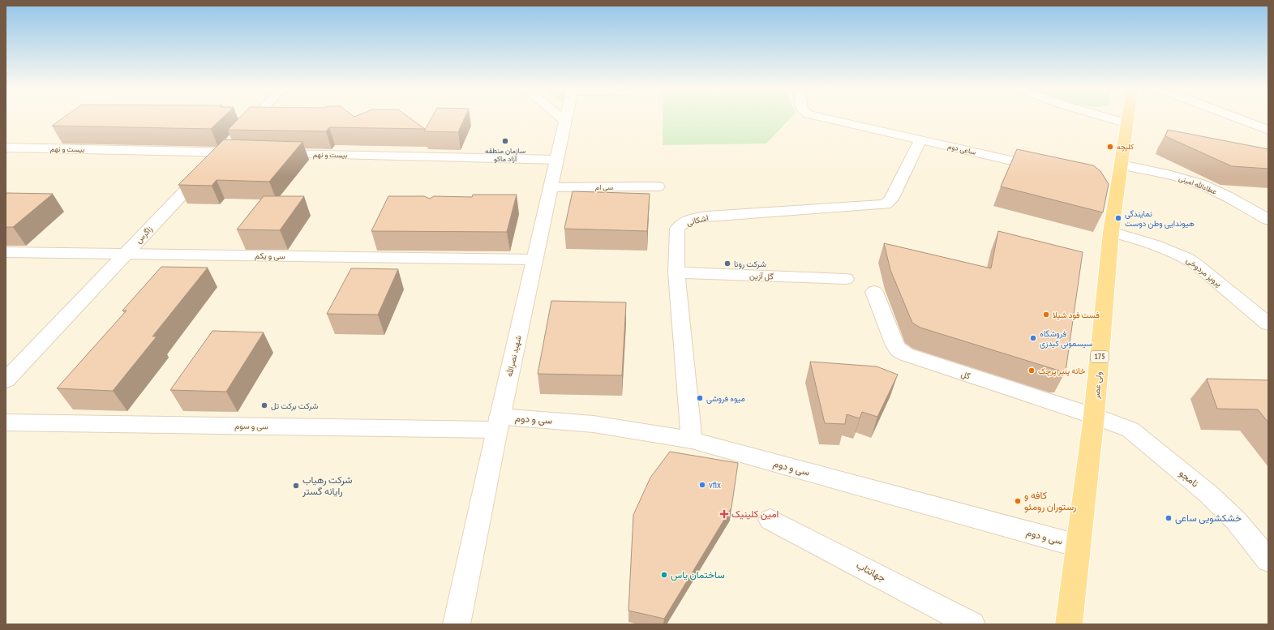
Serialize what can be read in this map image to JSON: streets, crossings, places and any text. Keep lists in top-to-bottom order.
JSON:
{
  "streets": {
    "main road": ["175", "ولی عصر"],
    "street": [
      "بیست و نهم",
      "ساعی دوم",
      "عطاءالله امینی",
      "سی ام",
      "اشکانی",
      "زاگرس",
      "سی و یکم",
      "پرویز مردوخی",
      "گل آزین",
      "شهید نصرالله",
      "گل",
      "سی و دوم",
      "سی و سوم",
      "نامجو",
      "جهانتاب"
    ]
  },
  "crossings": [
    ["بیست و نهم", "زاگرس"],
    ["بیست و نهم", "شهید نصرالله"],
    ["ساعی دوم", "اشکانی"],
    ["عطاءالله امینی", "ولی عصر"],
    ["سی ام", "شهید نصرالله"],
    ["اشکانی", "گل آزین"],
    ["اشکانی", "سی و دوم"],
    ["زاگرس", "سی و یکم"],
    ["سی و یکم", "شهید نصرالله"],
    ["پرویز مردوخی", "ولی عصر"],
    ["شهید نصرالله", "سی و دوم"],
    ["شهید نصرالله", "سی و سوم"],
    ["گل", "ولی عصر"],
    ["گل", "نامجو"],
    ["ولی عصر", "سی و دوم"],
    ["ولی عصر", "نامجو"],
    ["سی و دوم", "سی و سوم"]
  ],
  "places": {
    "other": [
      "سازمان منطقه آزاد ماکو",
      "کلپچه",
      "نمایندگی هیوندایی وطن دوست",
      "شرکت رونا",
      "فست فود شیلا",
      "فروشگاه سیسمونی کیدزی",
      "خانه پنیر پرچک",
      "میوه فروشی",
      "شرکت برکت تل",
      "vfix",
      "شرکت رهیاب رایانه گستر",
      "کافه و رستوران رومئو",
      "خشکشویی ساعی",
      "ساختمان یاس"
    ],
    "health": ["امین کلینیک"]
  }
}
